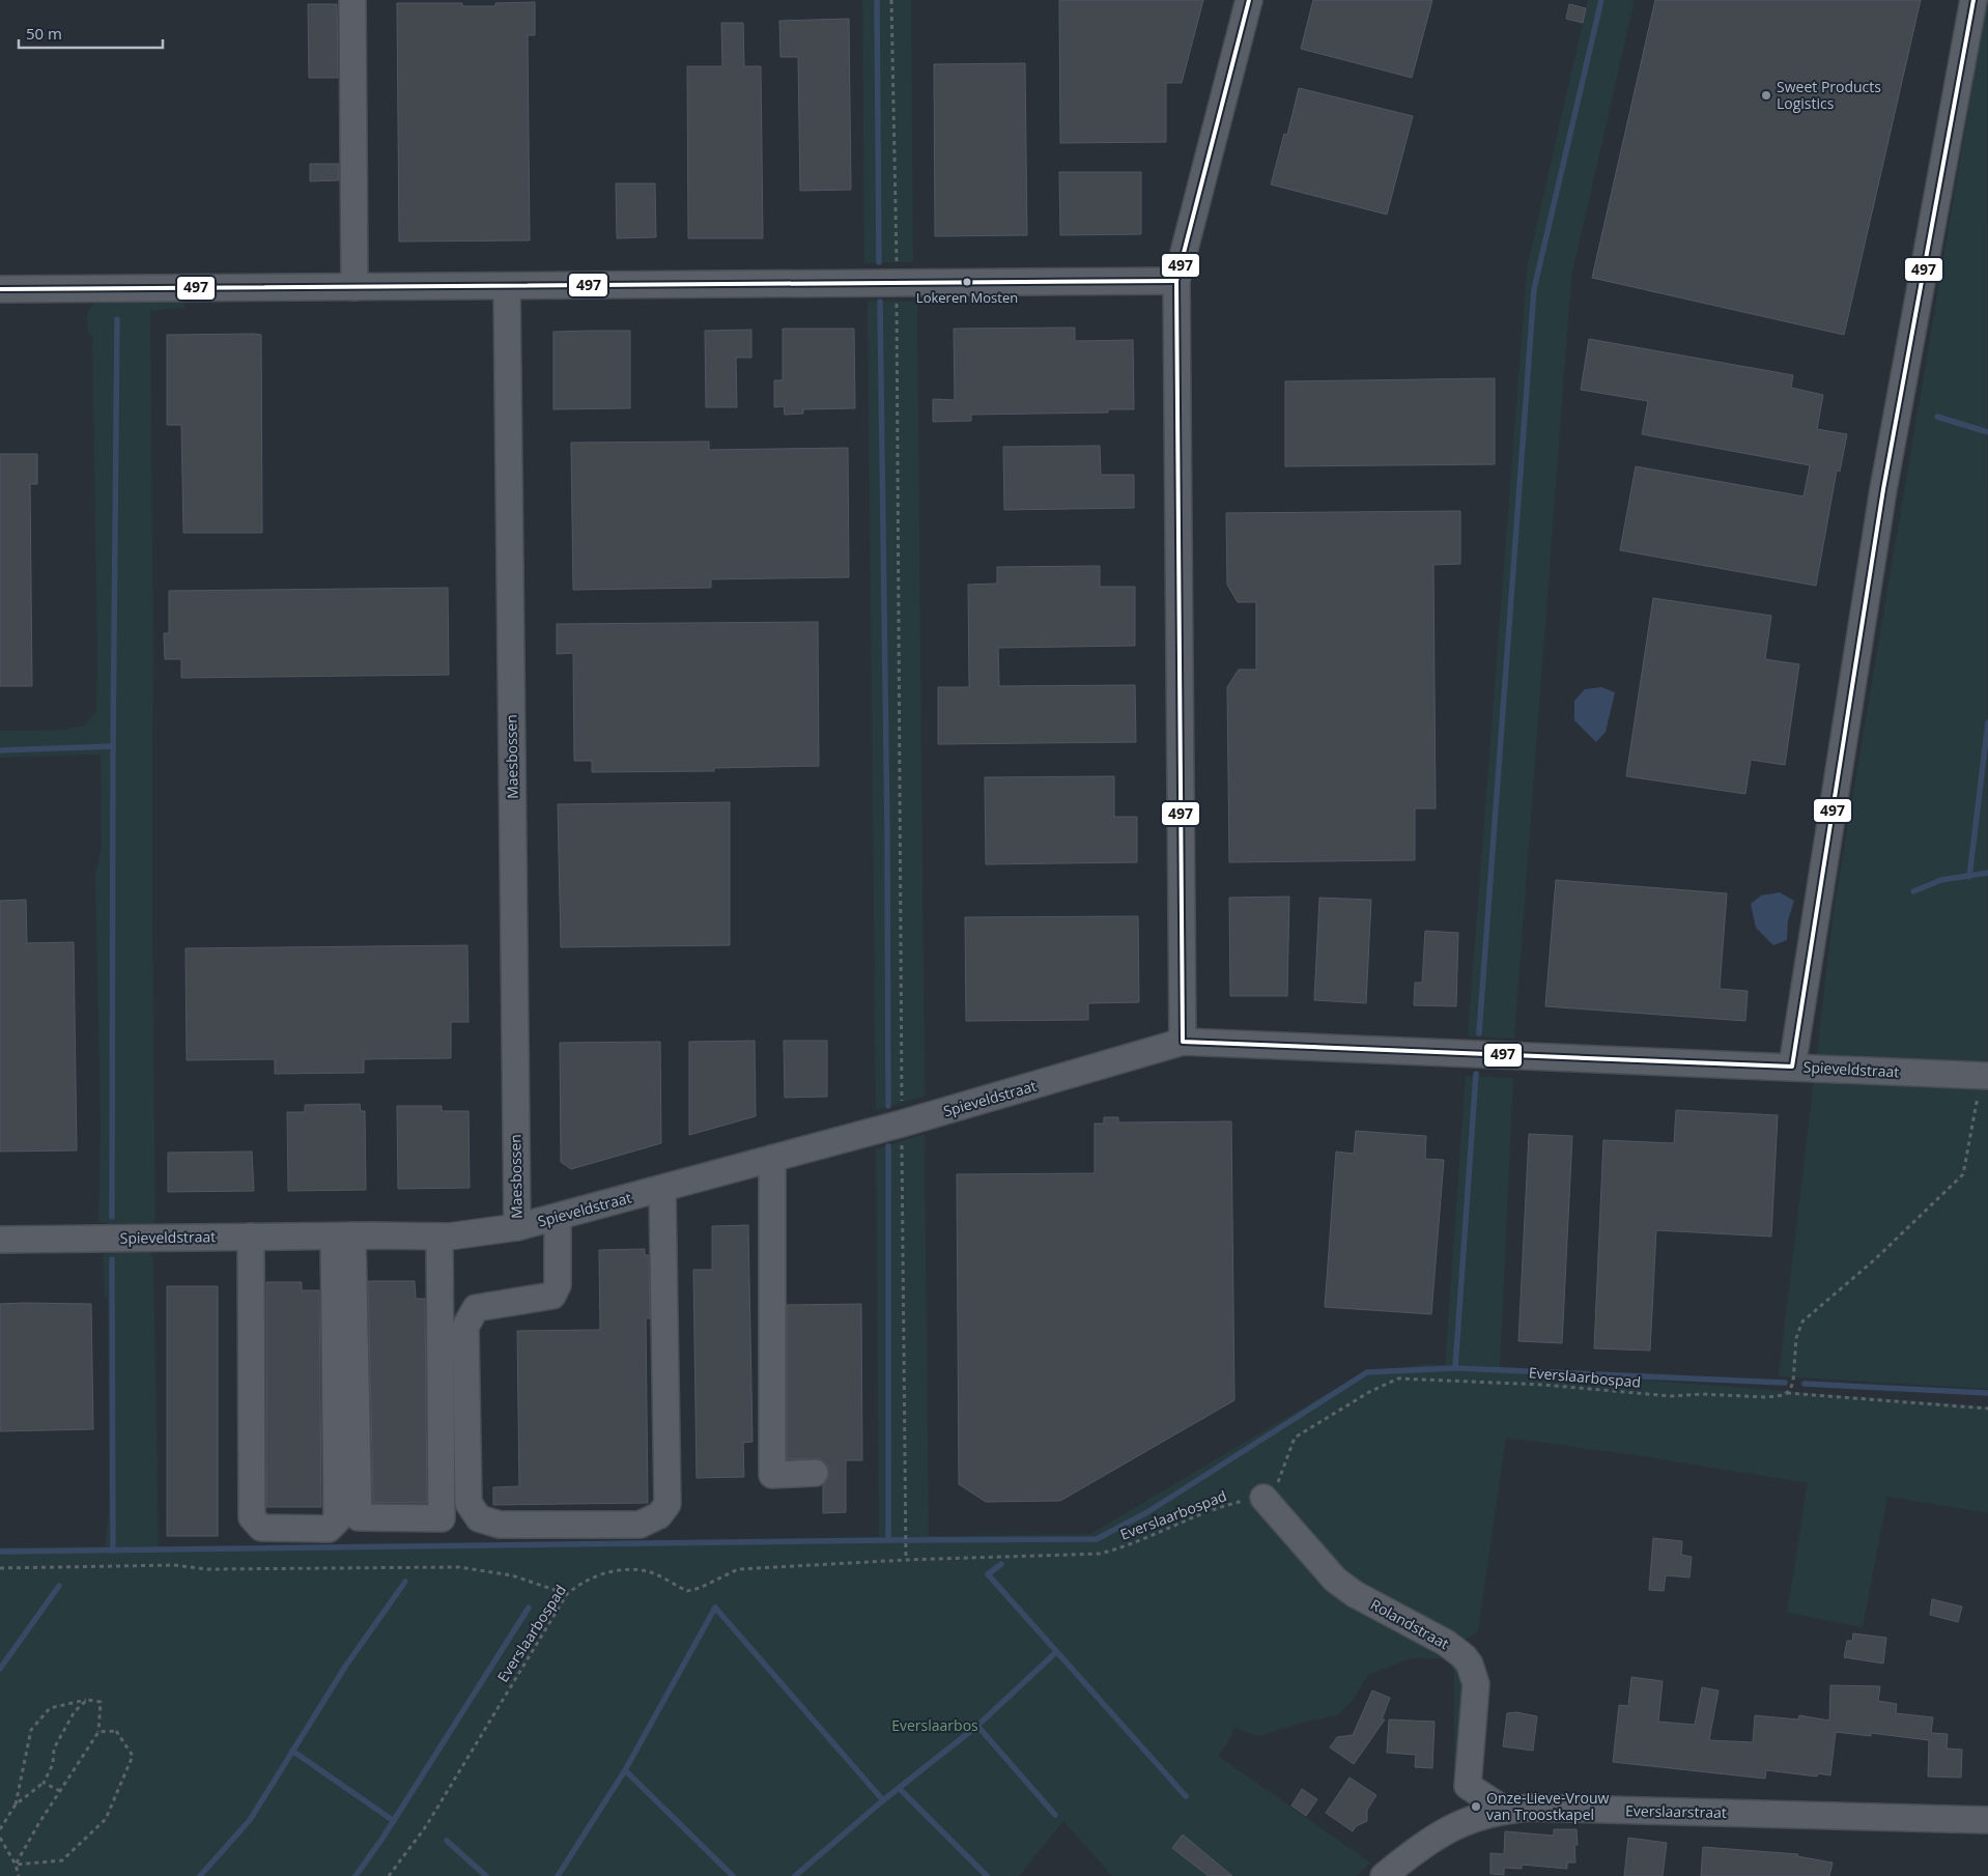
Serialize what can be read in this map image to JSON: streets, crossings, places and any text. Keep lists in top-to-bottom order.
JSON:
{
  "streets": {
    "street": [
      "Maesbossen",
      "Spieveldstraat",
      "Rolandstraat",
      "Everslaarstraat"
    ],
    "path": ["Everslaarbospad"]
  },
  "crossings": [
    ["Maesbossen", "Spieveldstraat"],
    ["Everslaarbospad", "Rolandstraat"],
    ["Rolandstraat", "Everslaarstraat"]
  ],
  "parks": ["Everslaarbos"],
  "places": ["Sweet Products Logistics", "Lokeren Mosten", "Onze-Lieve-Vrouw van Troostkapel"],
  "lines": ["transit line 497"],
  "scale_bar": "50 m"
}
